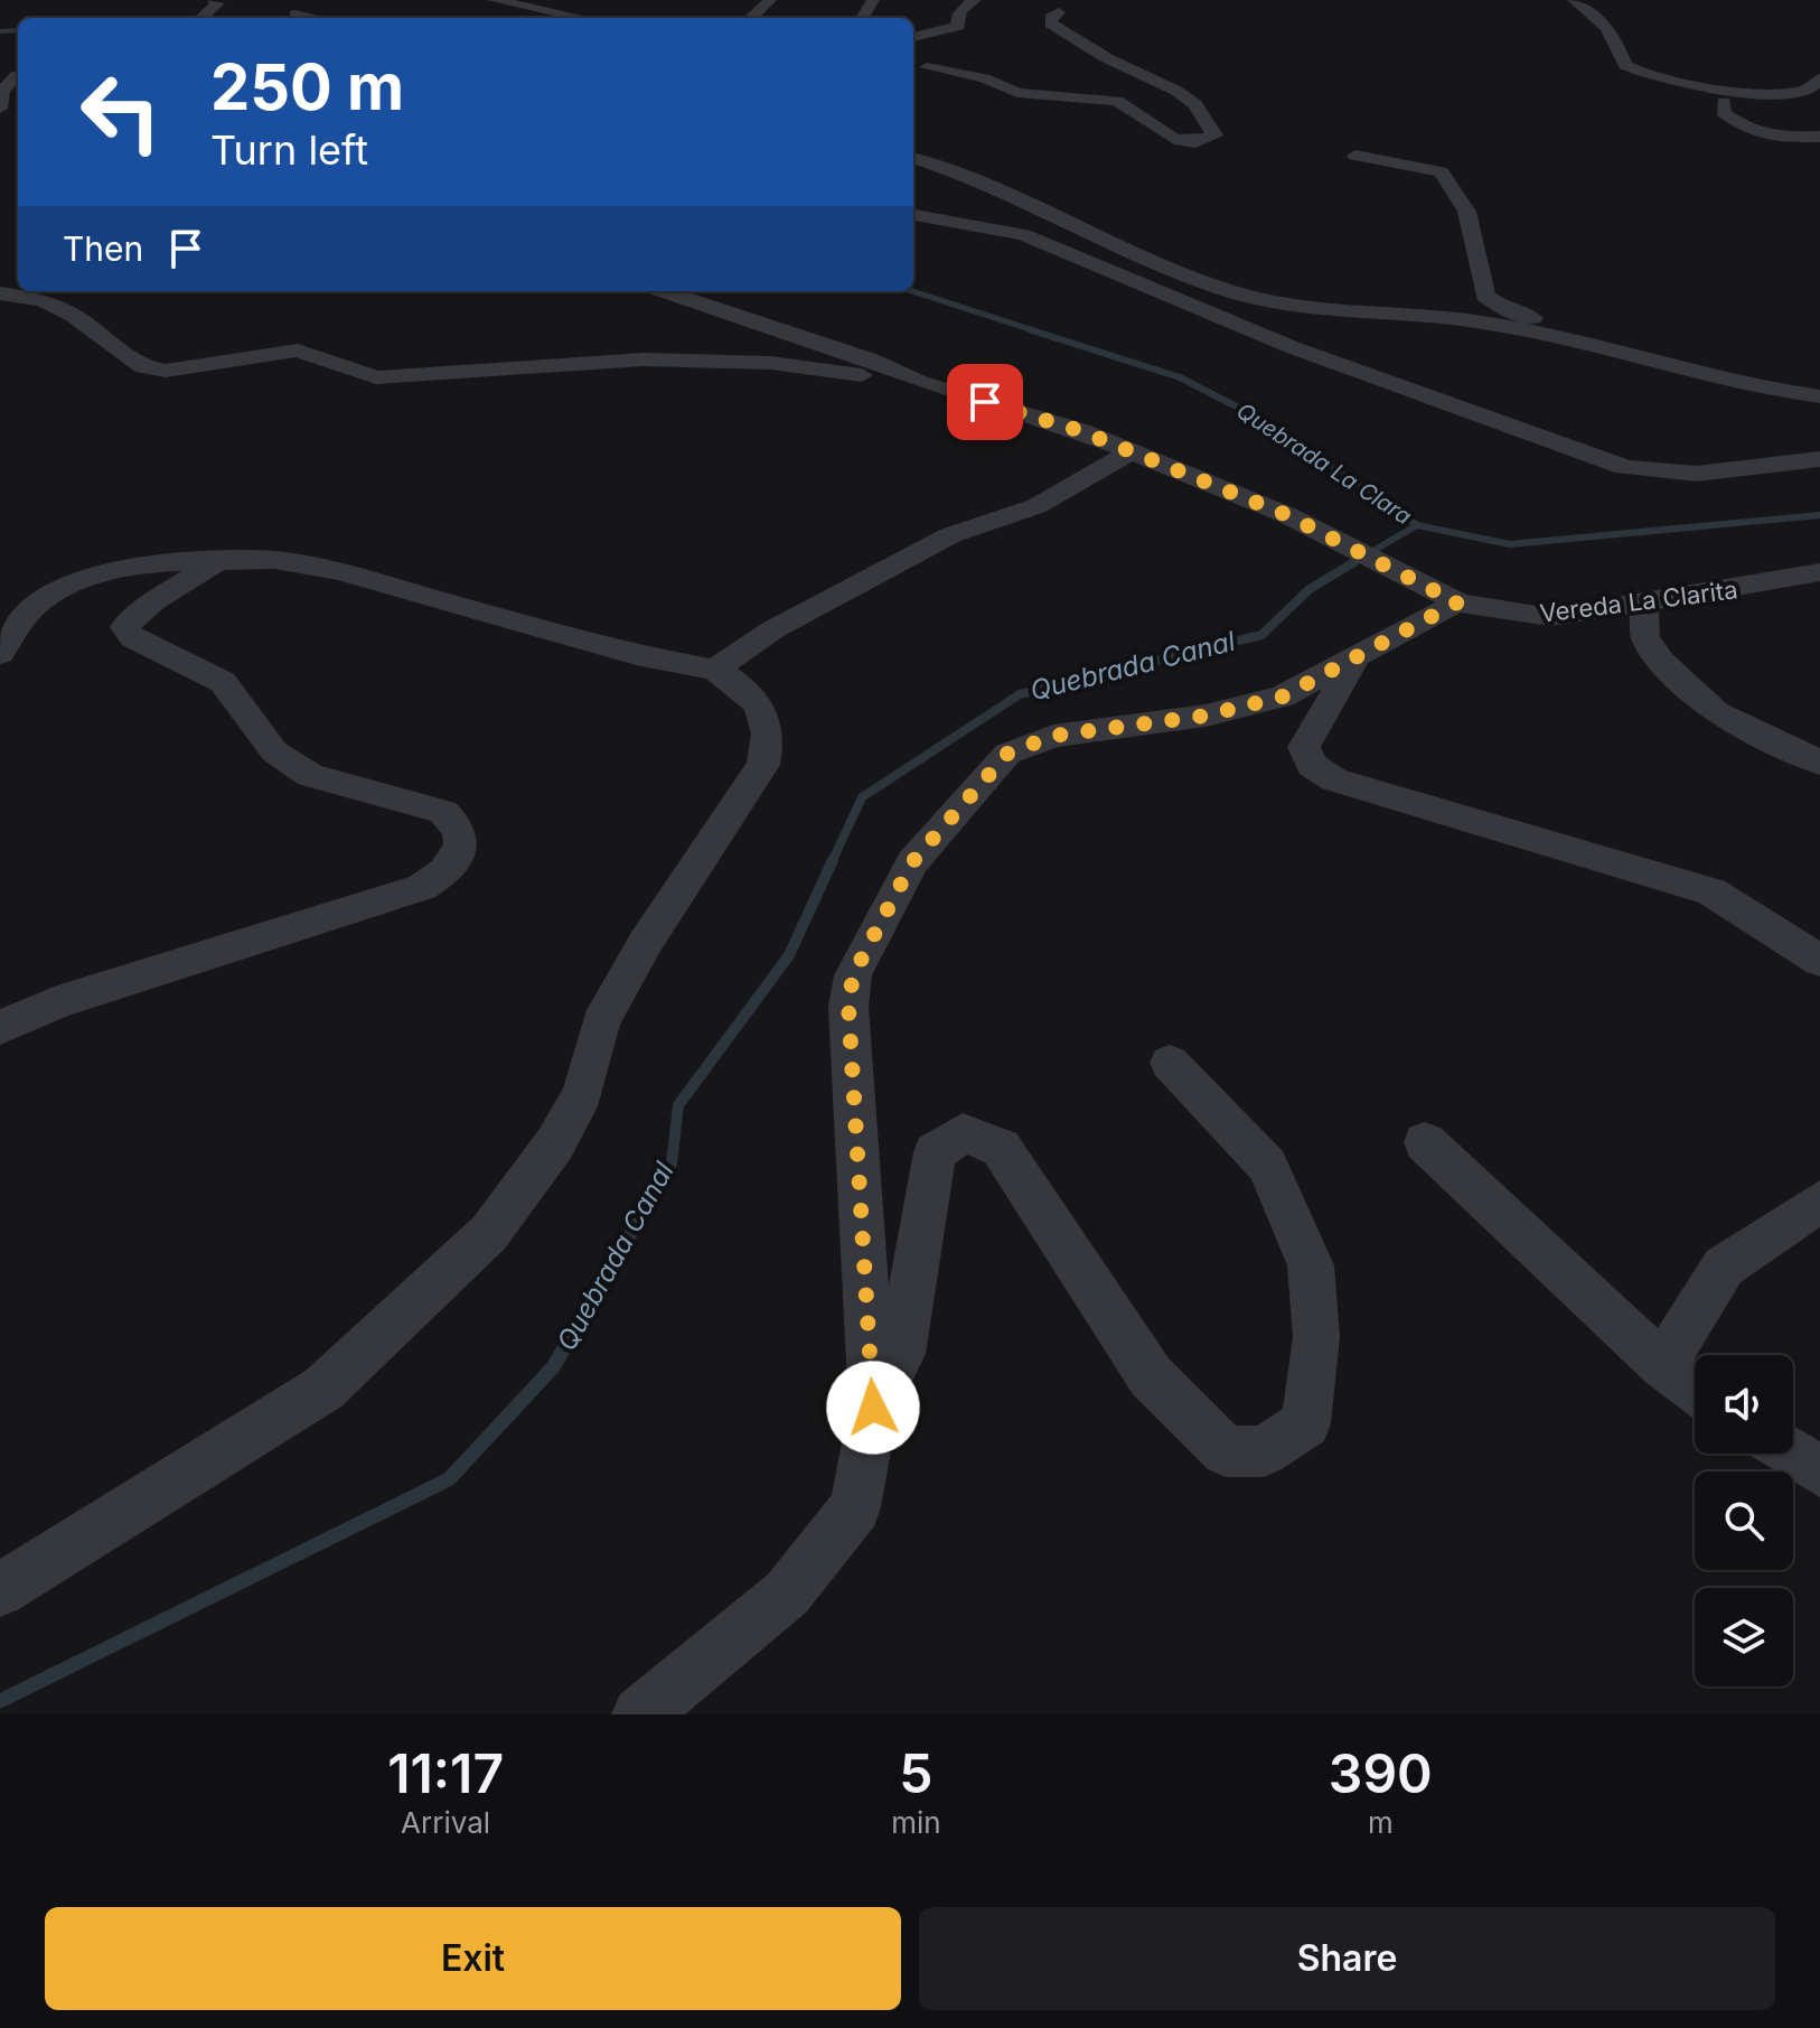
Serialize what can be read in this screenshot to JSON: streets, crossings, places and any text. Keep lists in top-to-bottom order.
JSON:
{
  "streets": {
    "street": ["Vereda La Clarita"]
  },
  "water": ["Quebrada La Clara", "Quebrada Canal"],
  "page": {
    "turn": ["250 m", "Turn left"],
    "then": "Then",
    "eta": [
      "11:17",
      "Arrival",
      "5",
      "min",
      "390",
      "m"
    ],
    "buttons": ["Exit", "Share"]
  }
}
